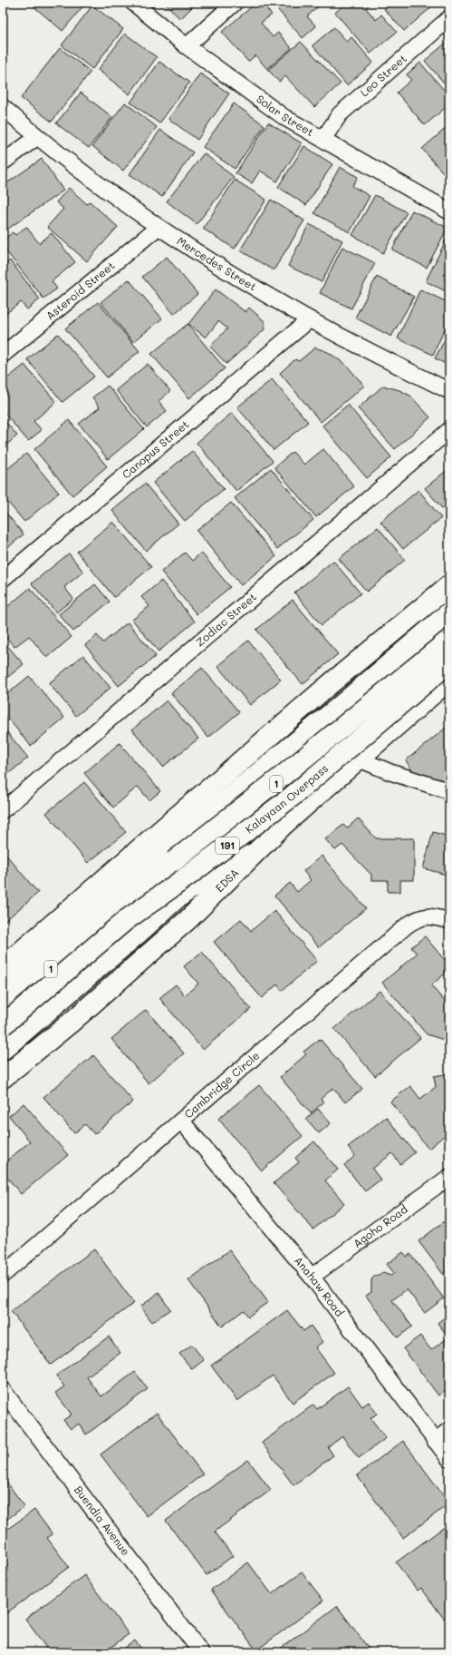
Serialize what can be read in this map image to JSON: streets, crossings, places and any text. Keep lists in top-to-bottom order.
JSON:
{
  "streets": {
    "main road": [
      "1",
      "Kalayaan Overpass",
      "191",
      "EDSA"
    ],
    "street": [
      "Leo Street",
      "Solar Street",
      "Mercedes Street",
      "Asteroid Street",
      "Canopus Street",
      "Zodiac Street",
      "Cambridge Circle",
      "Agoho Road",
      "Anahaw Road",
      "Buendia Avenue"
    ]
  },
  "crossings": [
    ["Leo Street", "Solar Street"],
    ["Mercedes Street", "Asteroid Street"],
    ["Mercedes Street", "Canopus Street"],
    ["Cambridge Circle", "Anahaw Road"],
    ["Agoho Road", "Anahaw Road"]
  ]
}
